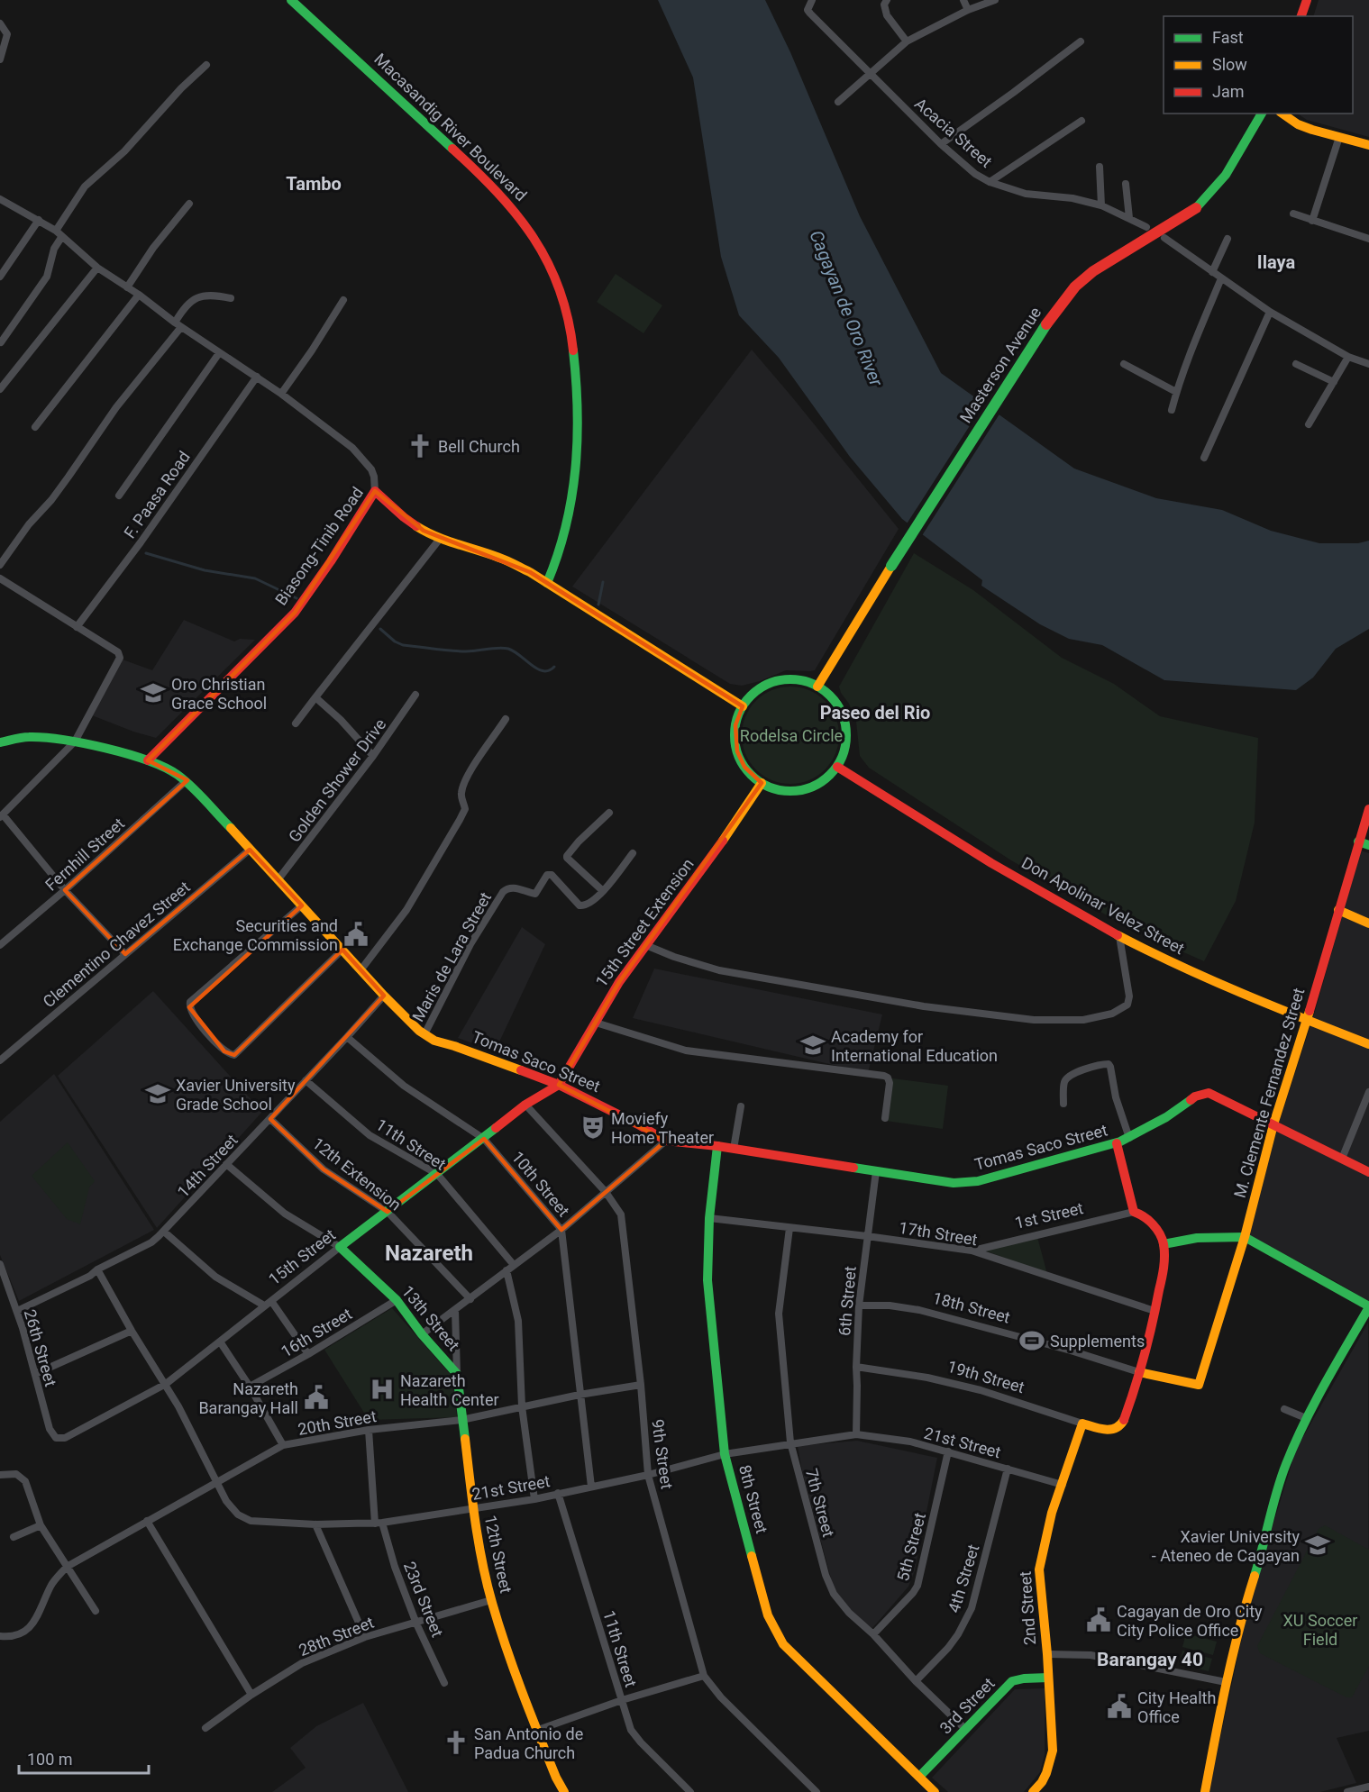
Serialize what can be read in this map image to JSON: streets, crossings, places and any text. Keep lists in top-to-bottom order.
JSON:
{
  "streets": {
    "street": [
      "Macasandig River Boulevard",
      "Acacia Street",
      "Masterson Avenue",
      "F. Paasa Road",
      "Biasong-Tinib Road",
      "Golden Shower Drive",
      "Fernhill Street",
      "Don Apolinar Velez Street",
      "15th Street Extension",
      "Clementino Chavez Street",
      "Maris de Lara Street",
      "Tomas Saco Street",
      "M. Clemente Fernandez Street",
      "11th Street",
      "14th Street",
      "12th Extension",
      "10th Street",
      "1st Street",
      "17th Street",
      "15th Street",
      "6th Street",
      "18th Street",
      "13th Street",
      "16th Street",
      "26th Street",
      "19th Street",
      "20th Street",
      "21st Street",
      "9th Street",
      "8th Street",
      "7th Street",
      "5th Street",
      "12th Street",
      "4th Street",
      "23rd Street",
      "2nd Street",
      "28th Street",
      "3rd Street"
    ]
  },
  "crossings": [
    ["Macasandig River Boulevard", "Biasong-Tinib Road"],
    ["Masterson Avenue", "Biasong-Tinib Road"],
    ["Masterson Avenue", "Don Apolinar Velez Street"],
    ["Masterson Avenue", "15th Street Extension"],
    ["Biasong-Tinib Road", "Don Apolinar Velez Street"],
    ["Biasong-Tinib Road", "15th Street Extension"],
    ["Biasong-Tinib Road", "Tomas Saco Street"],
    ["Golden Shower Drive", "Tomas Saco Street"],
    ["Fernhill Street", "Tomas Saco Street"],
    ["Don Apolinar Velez Street", "15th Street Extension"],
    ["Don Apolinar Velez Street", "M. Clemente Fernandez Street"],
    ["15th Street Extension", "Tomas Saco Street"],
    ["15th Street Extension", "15th Street"],
    ["Clementino Chavez Street", "Tomas Saco Street"],
    ["Maris de Lara Street", "Tomas Saco Street"],
    ["Tomas Saco Street", "M. Clemente Fernandez Street"],
    ["Tomas Saco Street", "14th Street"],
    ["Tomas Saco Street", "15th Street"],
    ["Tomas Saco Street", "6th Street"],
    ["Tomas Saco Street", "8th Street"],
    ["M. Clemente Fernandez Street", "18th Street"],
    ["11th Street", "14th Street"],
    ["11th Street", "15th Street"],
    ["11th Street", "21st Street"],
    ["14th Street", "12th Extension"],
    ["14th Street", "10th Street"],
    ["14th Street", "13th Street"],
    ["14th Street", "26th Street"],
    ["14th Street", "21st Street"],
    ["12th Extension", "15th Street"],
    ["10th Street", "15th Street"],
    ["10th Street", "20th Street"],
    ["10th Street", "21st Street"],
    ["1st Street", "17th Street"],
    ["17th Street", "6th Street"],
    ["17th Street", "8th Street"],
    ["17th Street", "7th Street"],
    ["15th Street", "13th Street"],
    ["15th Street", "26th Street"],
    ["15th Street", "21st Street"],
    ["15th Street", "9th Street"],
    ["6th Street", "18th Street"],
    ["6th Street", "19th Street"],
    ["6th Street", "21st Street"],
    ["18th Street", "19th Street"],
    ["13th Street", "16th Street"],
    ["13th Street", "12th Street"],
    ["19th Street", "2nd Street"],
    ["20th Street", "21st Street"],
    ["20th Street", "9th Street"],
    ["20th Street", "12th Street"],
    ["20th Street", "23rd Street"],
    ["21st Street", "9th Street"],
    ["21st Street", "8th Street"],
    ["21st Street", "7th Street"],
    ["21st Street", "5th Street"],
    ["21st Street", "12th Street"],
    ["21st Street", "4th Street"],
    ["21st Street", "23rd Street"],
    ["21st Street", "2nd Street"],
    ["8th Street", "3rd Street"],
    ["7th Street", "5th Street"],
    ["7th Street", "4th Street"],
    ["7th Street", "3rd Street"],
    ["12th Street", "28th Street"],
    ["23rd Street", "28th Street"],
    ["2nd Street", "3rd Street"]
  ],
  "districts": [
    "Tambo",
    "Ilaya",
    "Paseo del Rio",
    "Nazareth",
    "Barangay 40"
  ],
  "water": ["Cagayan de Oro River"],
  "parks": ["Rodelsa Circle", "XU Soccer Field"],
  "places": {
    "church": ["Bell Church", "San Antonio de Padua Church"],
    "school or university": [
      "Oro Christian Grace School",
      "Academy for International Education",
      "Xavier University Grade School",
      "Xavier University - Ateneo de Cagayan"
    ],
    "public building": [
      "Securities and Exchange Commission",
      "Nazareth Barangay Hall",
      "Cagayan de Oro City City Police Office",
      "City Health Office"
    ],
    "theatre": ["Moviefy Home Theater"],
    "sports": ["Supplements"],
    "hospital": ["Nazareth Health Center"]
  },
  "legend": ["Fast", "Slow", "Jam"],
  "scale_bar": "100 m"
}
